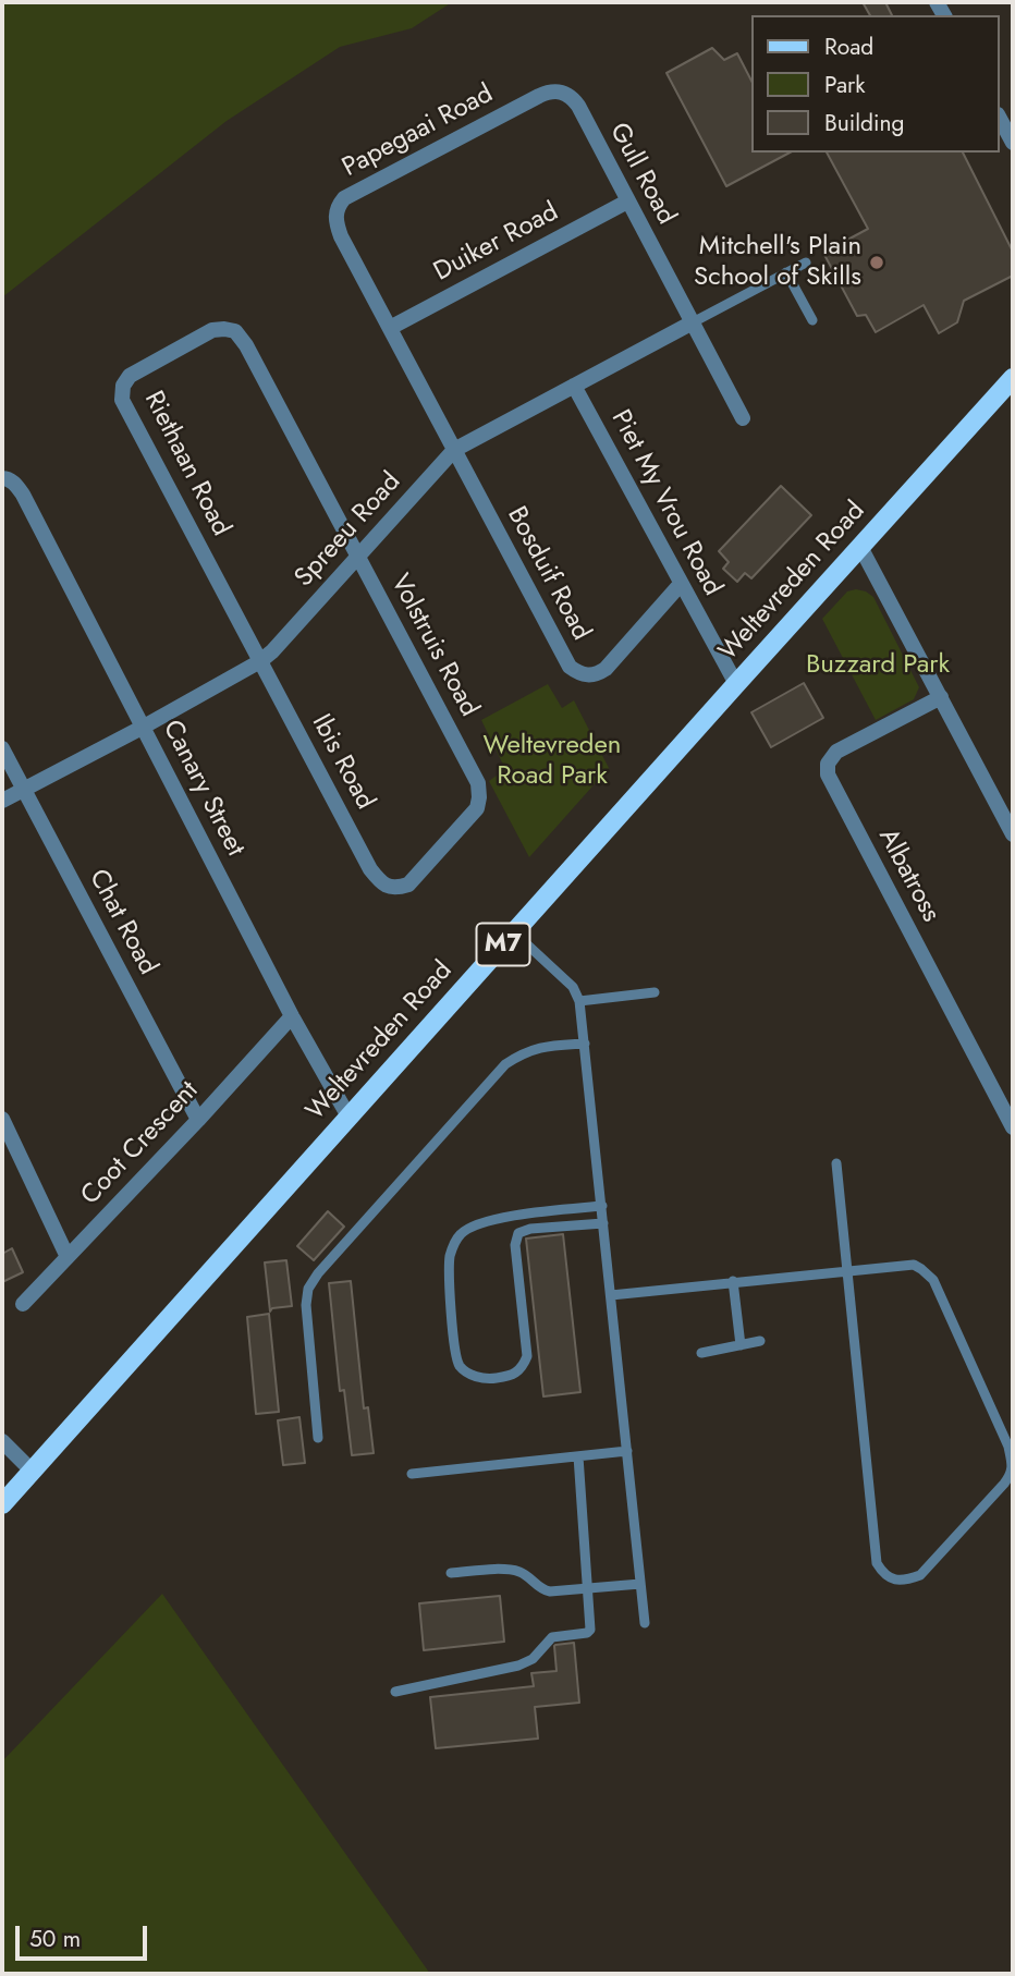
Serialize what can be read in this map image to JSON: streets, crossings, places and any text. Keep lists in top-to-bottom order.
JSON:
{
  "streets": {
    "main road": ["Weltevreden Road", "M7"],
    "street": [
      "Papegaai Road",
      "Gull Road",
      "Duiker Road",
      "Riethaan Road",
      "Piet My Vrou Road",
      "Spreeu Road",
      "Bosduif Road",
      "Volstruis Road",
      "Ibis Road",
      "Canary Street",
      "Albatross",
      "Chat Road",
      "Coot Crescent"
    ]
  },
  "crossings": [
    ["Papegaai Road", "Gull Road"],
    ["Papegaai Road", "Duiker Road"],
    ["Papegaai Road", "Spreeu Road"],
    ["Papegaai Road", "Bosduif Road"],
    ["Gull Road", "Duiker Road"],
    ["Gull Road", "Spreeu Road"],
    ["Riethaan Road", "Spreeu Road"],
    ["Riethaan Road", "Volstruis Road"],
    ["Riethaan Road", "Ibis Road"],
    ["Piet My Vrou Road", "Spreeu Road"],
    ["Piet My Vrou Road", "Bosduif Road"],
    ["Piet My Vrou Road", "Weltevreden Road"],
    ["Spreeu Road", "Bosduif Road"],
    ["Spreeu Road", "Volstruis Road"],
    ["Spreeu Road", "Ibis Road"],
    ["Spreeu Road", "Canary Street"],
    ["Spreeu Road", "Chat Road"],
    ["Weltevreden Road", "Canary Street"],
    ["Volstruis Road", "Ibis Road"],
    ["Canary Street", "Coot Crescent"],
    ["Chat Road", "Coot Crescent"]
  ],
  "parks": ["Buzzard Park", "Weltevreden Road Park"],
  "places": ["Mitchell's Plain School of Skills"],
  "legend": ["Road", "Park", "Building"],
  "scale_bar": "50 m"
}
